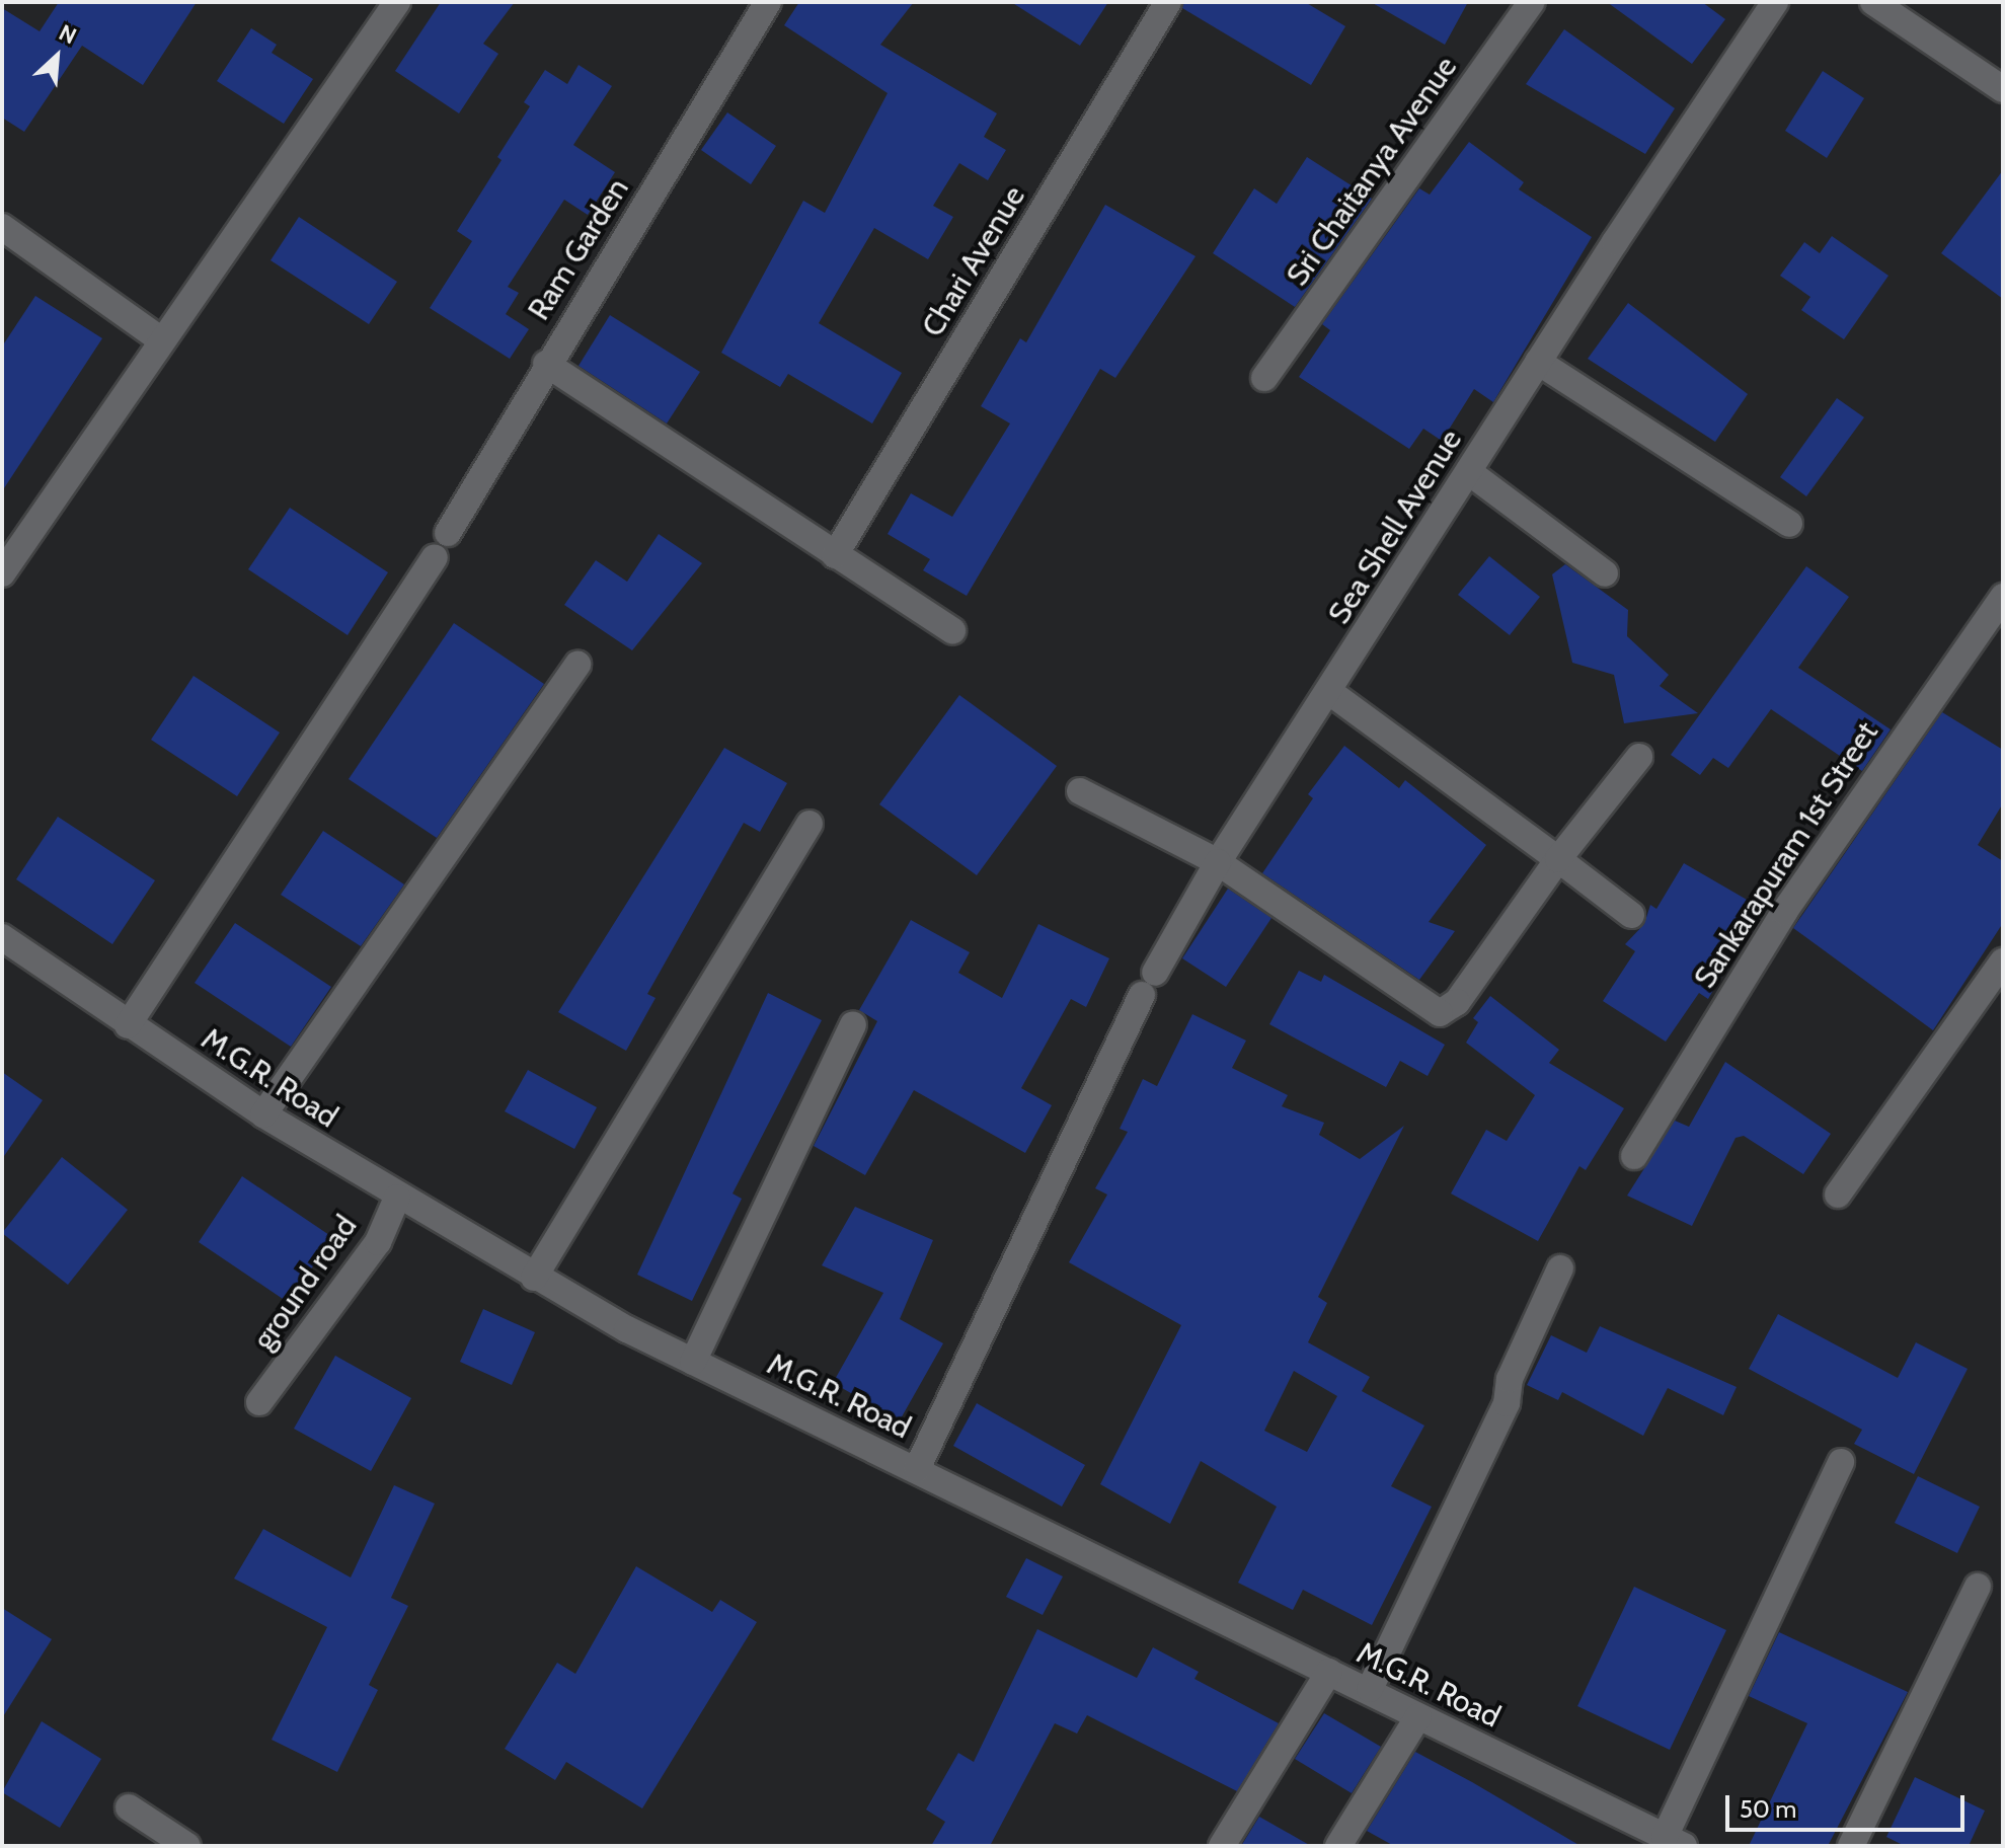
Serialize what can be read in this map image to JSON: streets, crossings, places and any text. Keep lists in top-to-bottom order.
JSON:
{
  "streets": {
    "street": [
      "Sri Chaitanya Avenue",
      "Ram Garden",
      "Chari Avenue",
      "Sea Shell Avenue",
      "Sankarapuram 1st Street",
      "M.G.R. Road",
      "ground road"
    ]
  },
  "crossings": [
    ["Sea Shell Avenue", "M.G.R. Road"],
    ["M.G.R. Road", "ground road"]
  ],
  "scale_bar": "50 m",
  "north": "top right"
}
